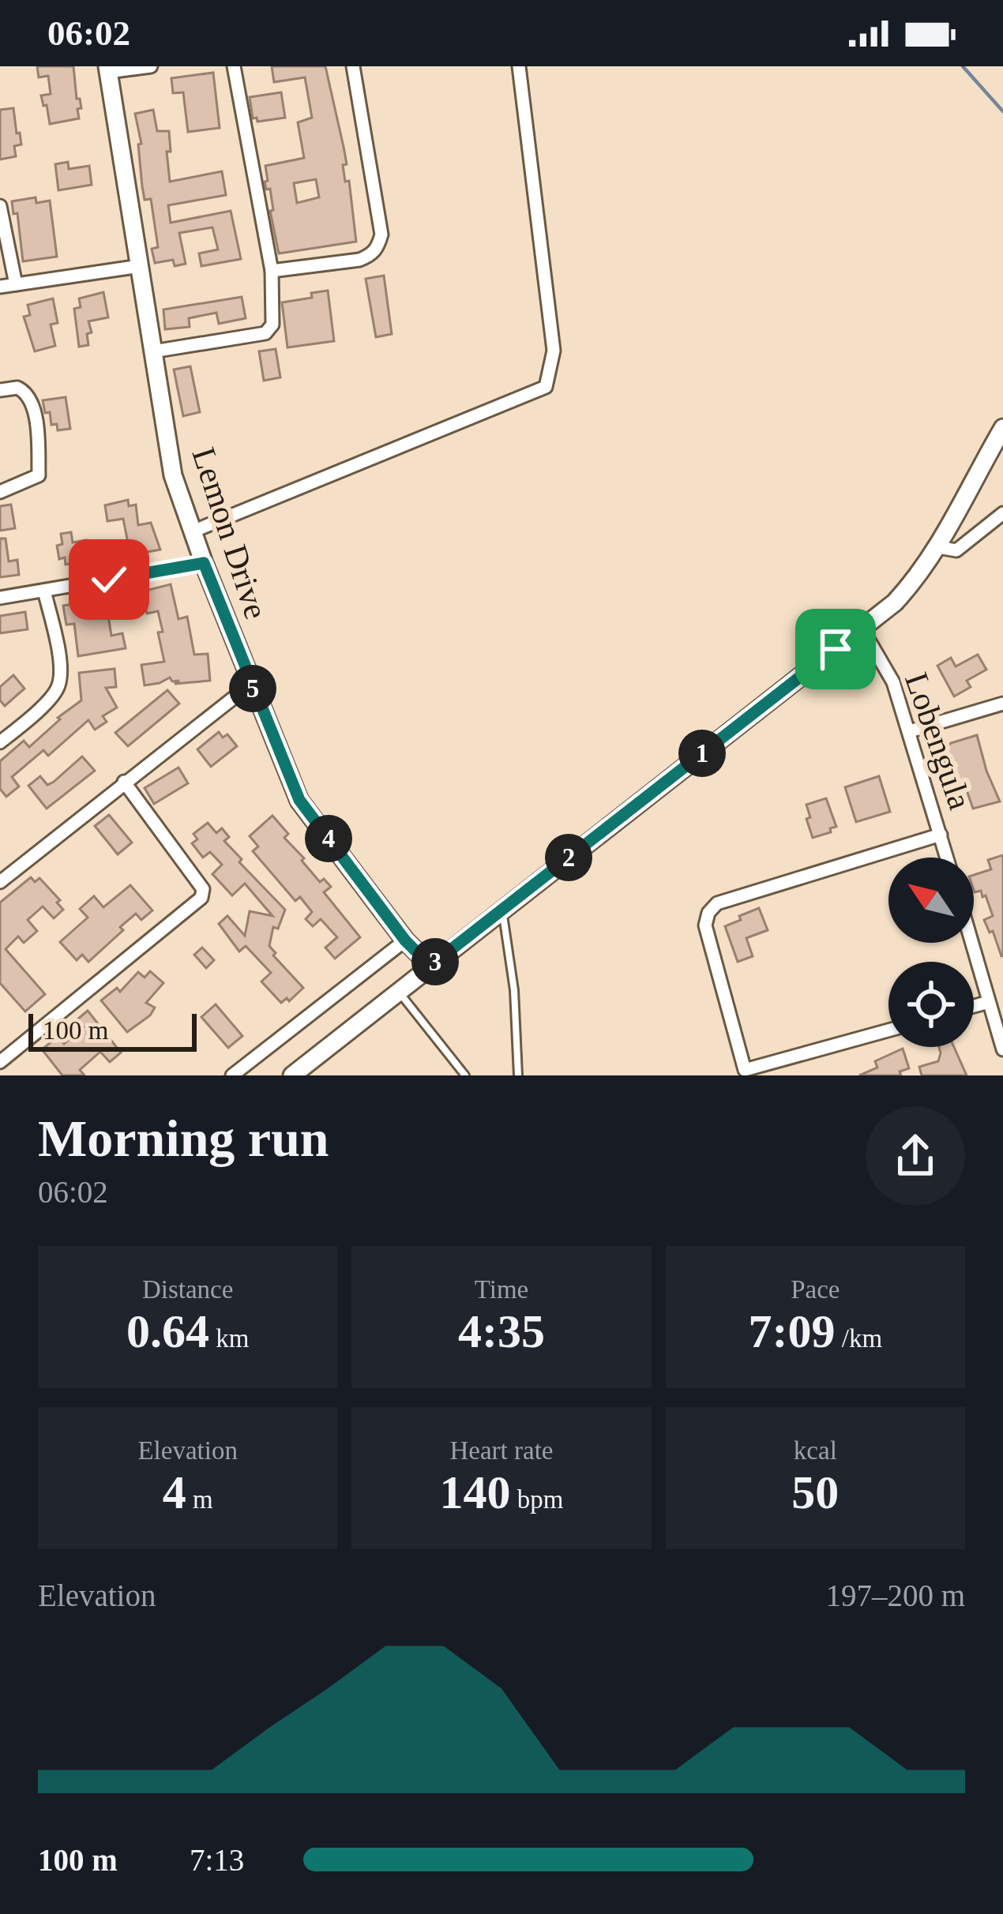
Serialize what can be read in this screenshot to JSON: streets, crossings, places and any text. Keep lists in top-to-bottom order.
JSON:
{
  "streets": {
    "street": ["Lemon Drive", "Lobengula"]
  },
  "scale_bar": "100 m",
  "north": "top left",
  "page": {
    "status": "06:02",
    "pins": [
      "5",
      "1",
      "4",
      "2",
      "3"
    ],
    "scale": "100 m",
    "heading": ["Morning run", "06:02"],
    "stats": [
      ["Distance", "0.64 km"],
      ["Time", "4:35"],
      ["Pace", "7:09 /km"],
      ["Elevation", "4 m"],
      ["Heart rate", "140 bpm"],
      ["kcal", "50"]
    ],
    "chart": ["Elevation", "197–200 m"],
    "list": [
      {
        "name": "100 m",
        "note": "7:13"
      }
    ]
  }
}
